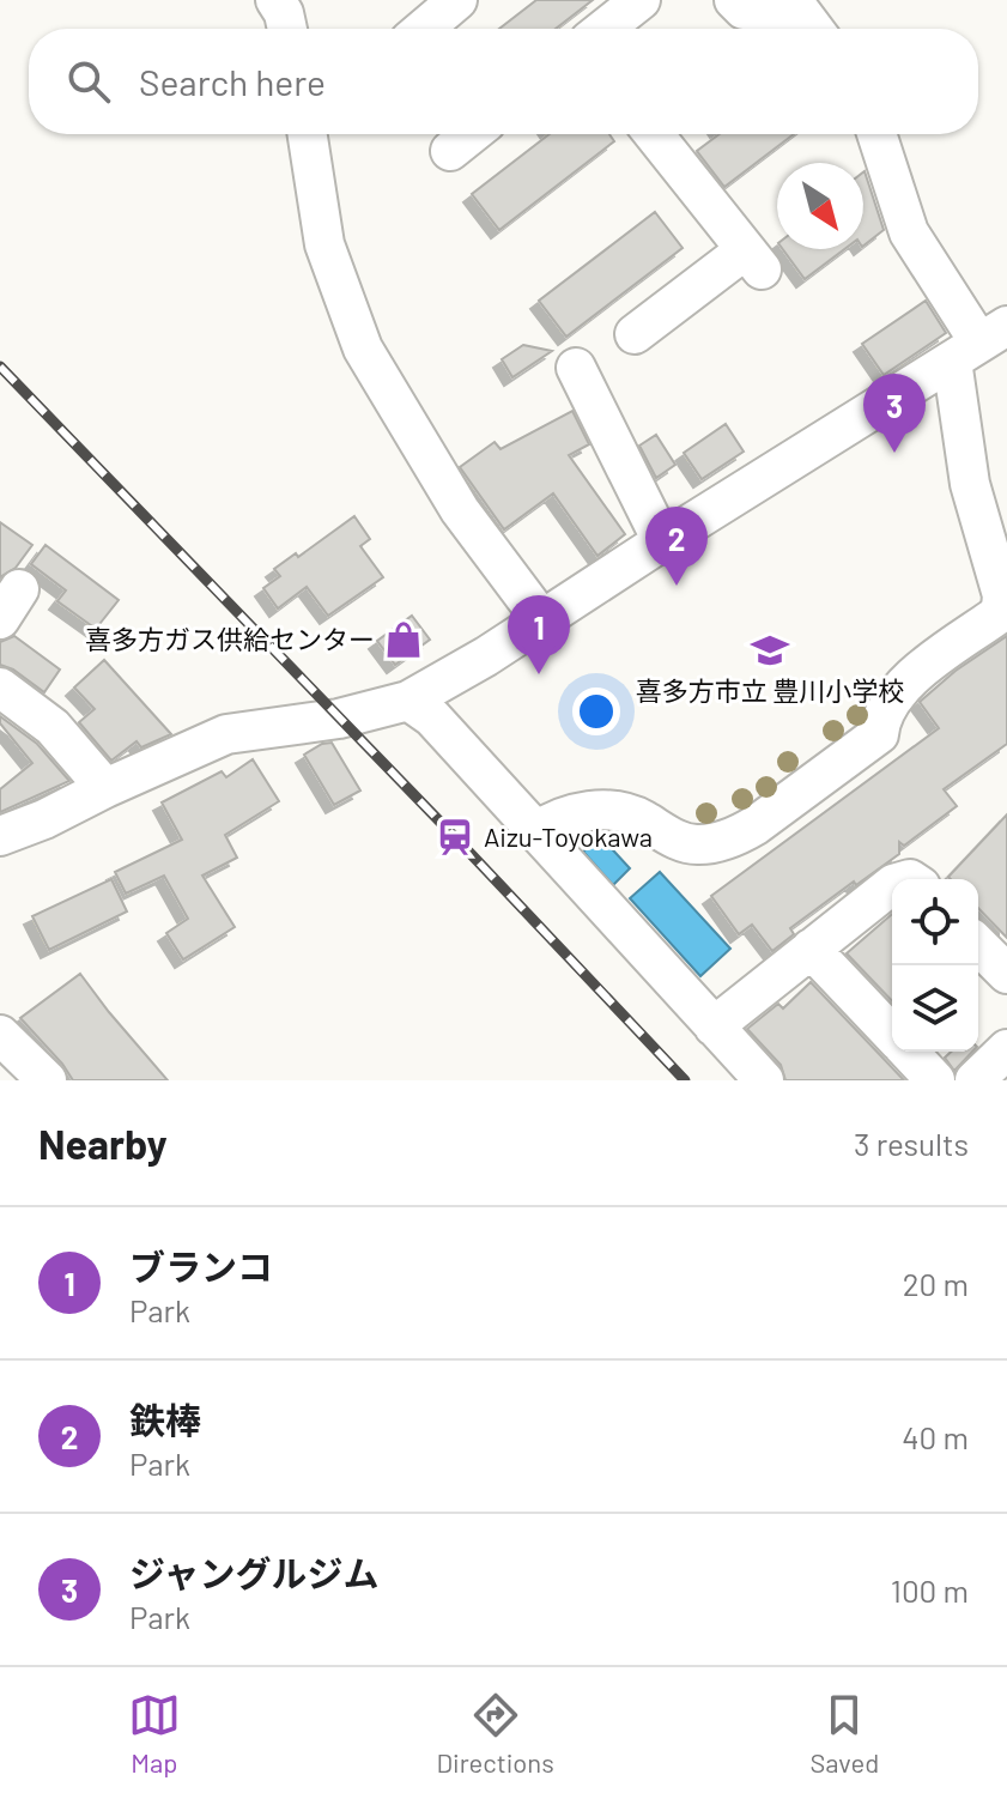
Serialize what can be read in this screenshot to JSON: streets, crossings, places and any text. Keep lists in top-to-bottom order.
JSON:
{
  "places": {
    "shop": ["喜多方ガス供給センター"],
    "school or university": ["喜多方市立 豊川小学校"],
    "station": ["Aizu-Toyokawa"]
  },
  "north": "bottom right",
  "page": {
    "search": "Search here",
    "pins": ["3", "2", "1"],
    "heading": ["Nearby", "3 results"],
    "list": [
      {
        "mark": "1",
        "name": "ブランコ",
        "note": "Park",
        "value": "20 m"
      },
      {
        "mark": "2",
        "name": "鉄棒",
        "note": "Park",
        "value": "40 m"
      },
      {
        "mark": "3",
        "name": "ジャングルジム",
        "note": "Park",
        "value": "100 m"
      }
    ],
    "nav": ["Map", "Directions", "Saved"]
  }
}
